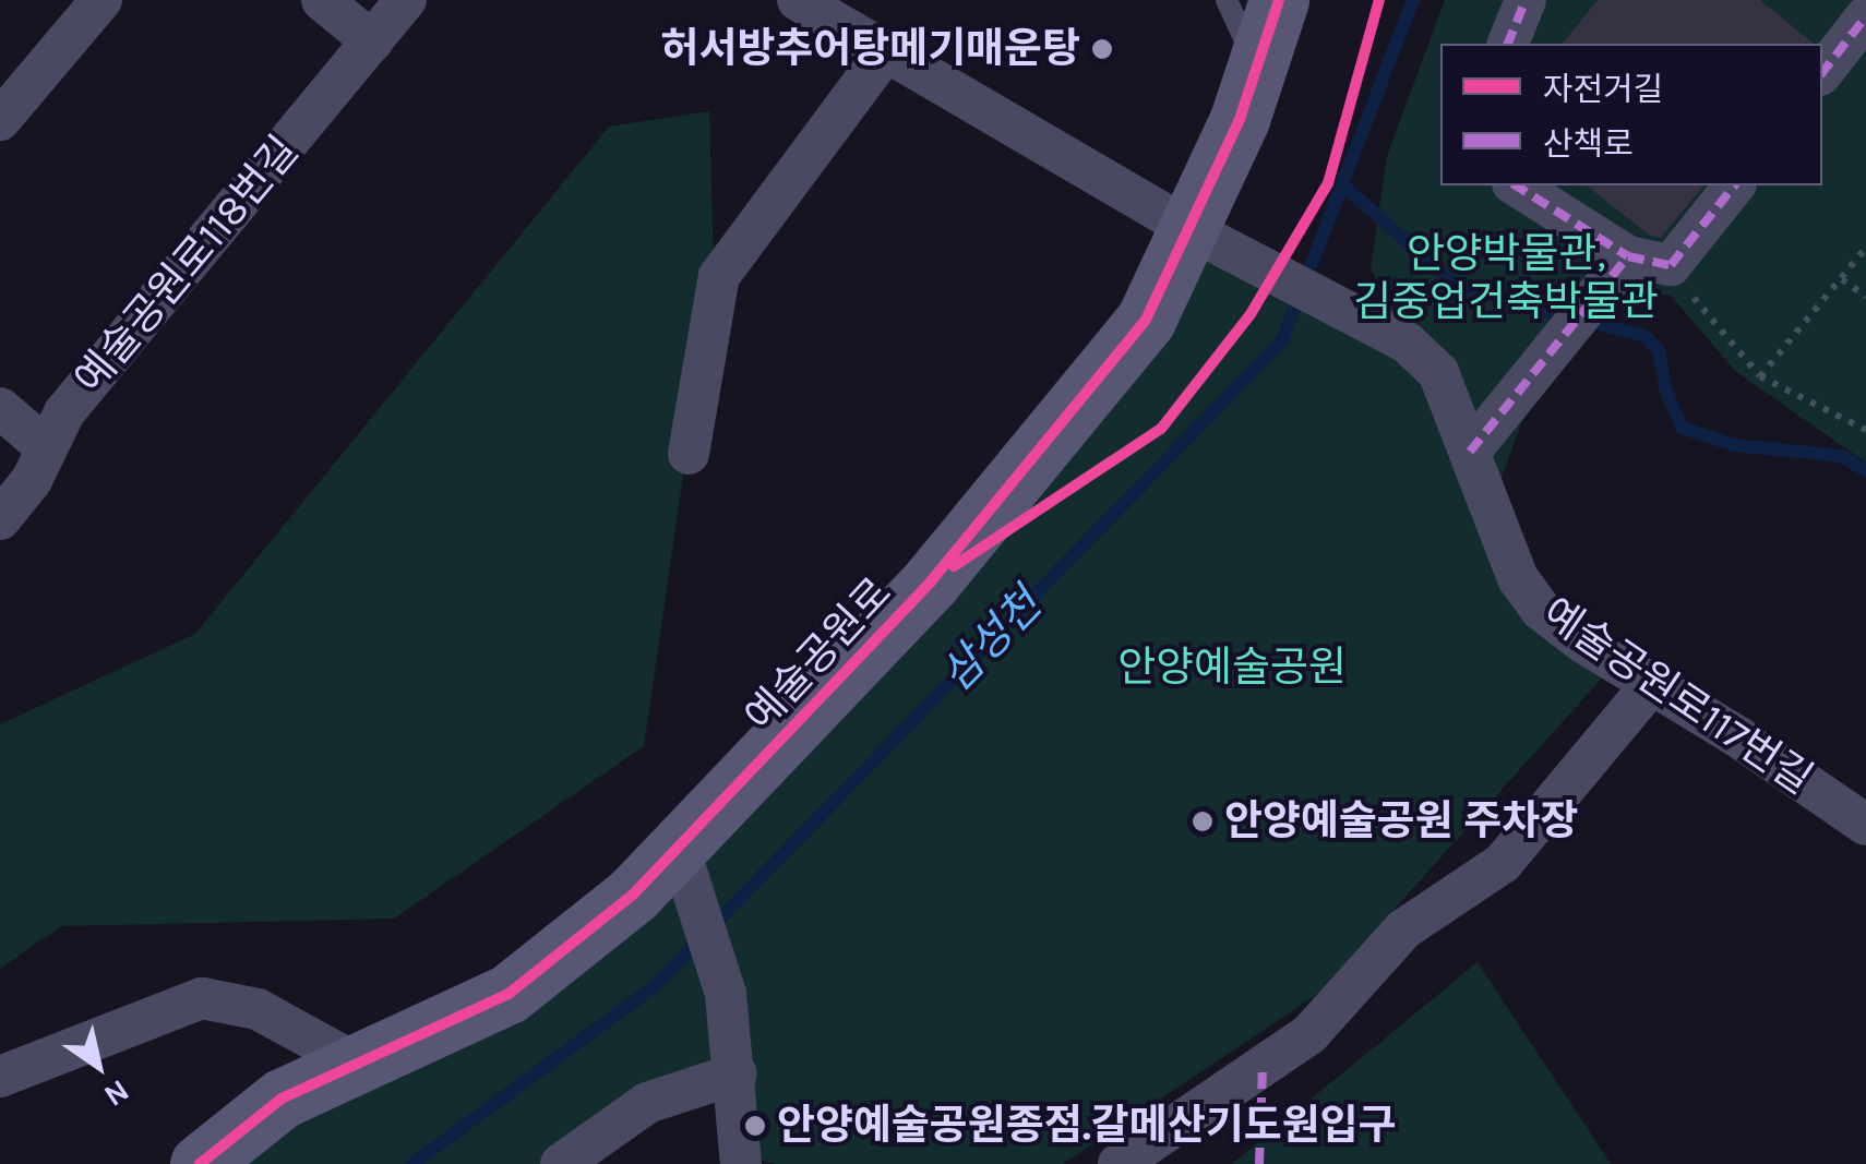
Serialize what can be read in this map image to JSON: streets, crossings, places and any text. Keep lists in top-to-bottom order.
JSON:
{
  "streets": {
    "street": ["예술공원로118번길", "예술공원로", "예술공원로117번길"]
  },
  "crossings": [
    ["예술공원로", "예술공원로117번길"]
  ],
  "water": ["삼성천"],
  "parks": ["안양박물관, 김중업건축박물관", "안양예술공원"],
  "places": ["허서방추어탕메기매운탕", "안양예술공원 주차장", "안양예술공원종점.갈메산기도원입구"],
  "legend": ["자전거길", "산책로"],
  "north": "bottom right"
}
